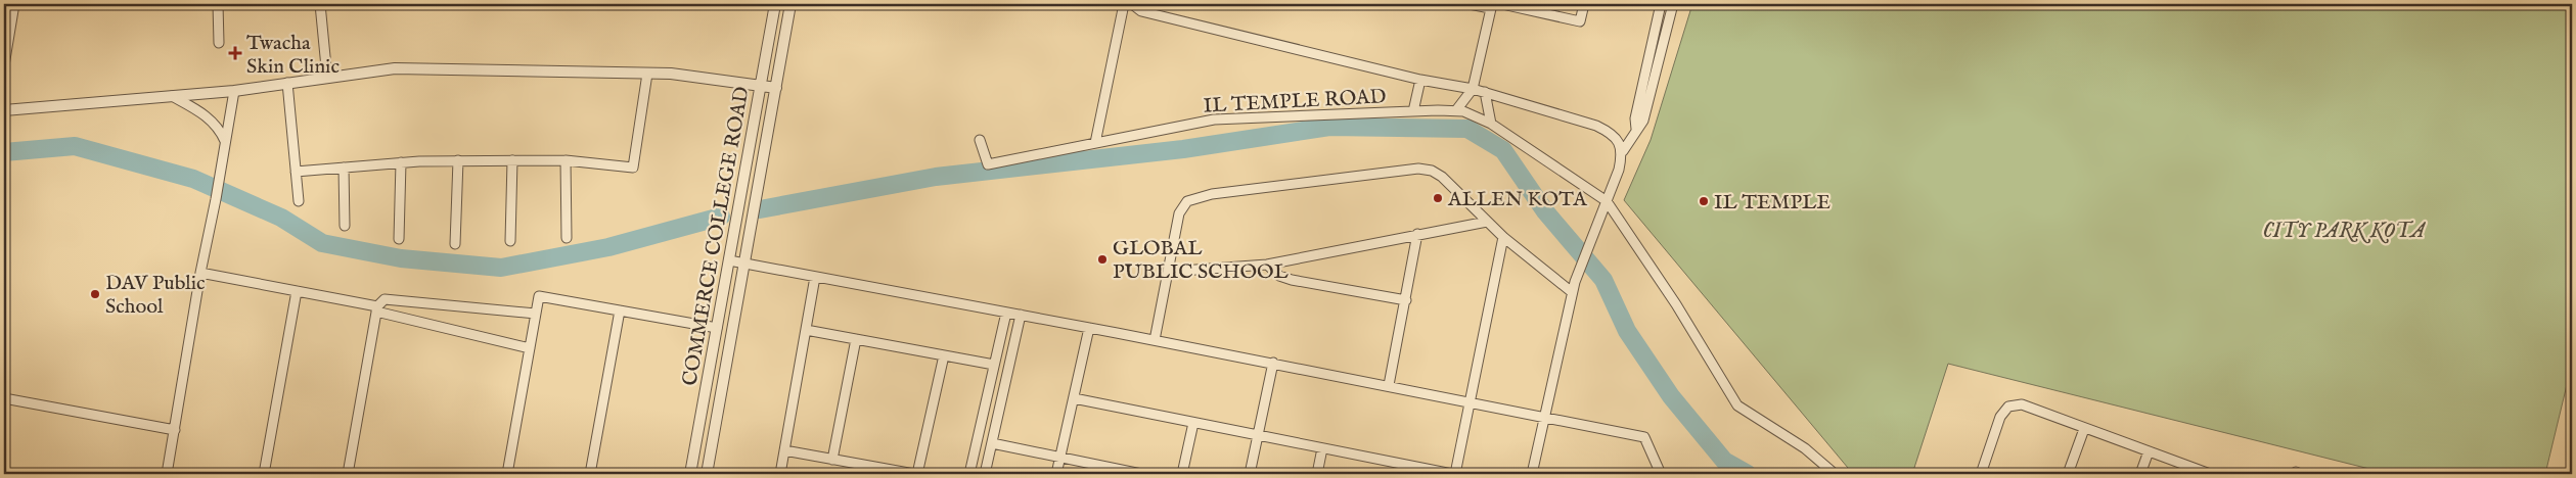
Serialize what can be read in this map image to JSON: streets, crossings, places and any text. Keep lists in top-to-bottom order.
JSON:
{
  "streets": {
    "street": ["IL TEMPLE ROAD", "COMMERCE COLLEGE ROAD"]
  },
  "parks": ["CITY PARK KOTA"],
  "places": {
    "health": ["Twacha Skin Clinic"],
    "other": [
      "ALLEN KOTA",
      "IL TEMPLE",
      "GLOBAL PUBLIC SCHOOL",
      "DAV Public School"
    ]
  }
}
